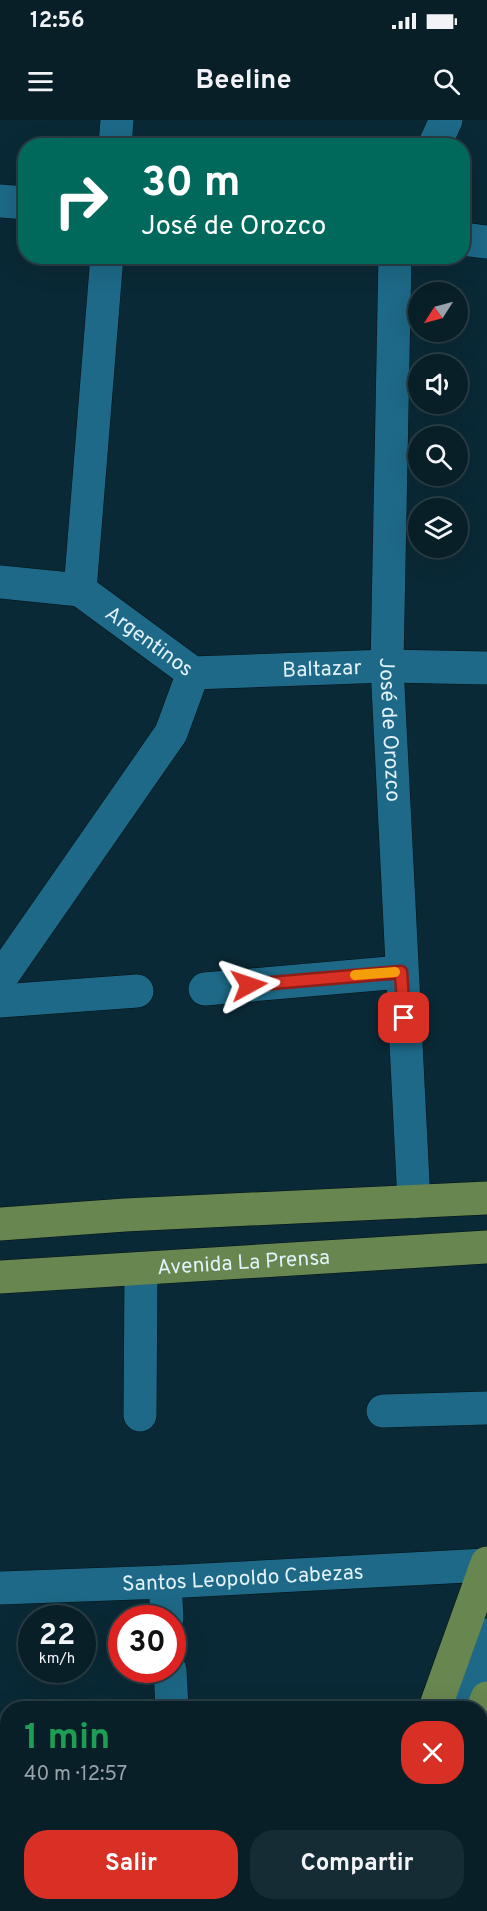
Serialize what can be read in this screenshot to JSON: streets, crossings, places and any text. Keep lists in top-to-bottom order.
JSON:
{
  "streets": {
    "main road": ["Avenida La Prensa"],
    "street": [
      "Argentinos",
      "Baltazar",
      "José de Orozco",
      "Santos Leopoldo Cabezas"
    ]
  },
  "crossings": [
    ["Argentinos", "Baltazar"],
    ["Baltazar", "José de Orozco"]
  ],
  "north": "bottom left",
  "page": {
    "status": "12:56",
    "header": "Beeline",
    "turn": ["30 m", "José de Orozco"],
    "speed": "22 km/h",
    "limit": "30",
    "heading": ["1 min", "40 m · 12:57"],
    "buttons": ["Salir", "Compartir"]
  }
}
